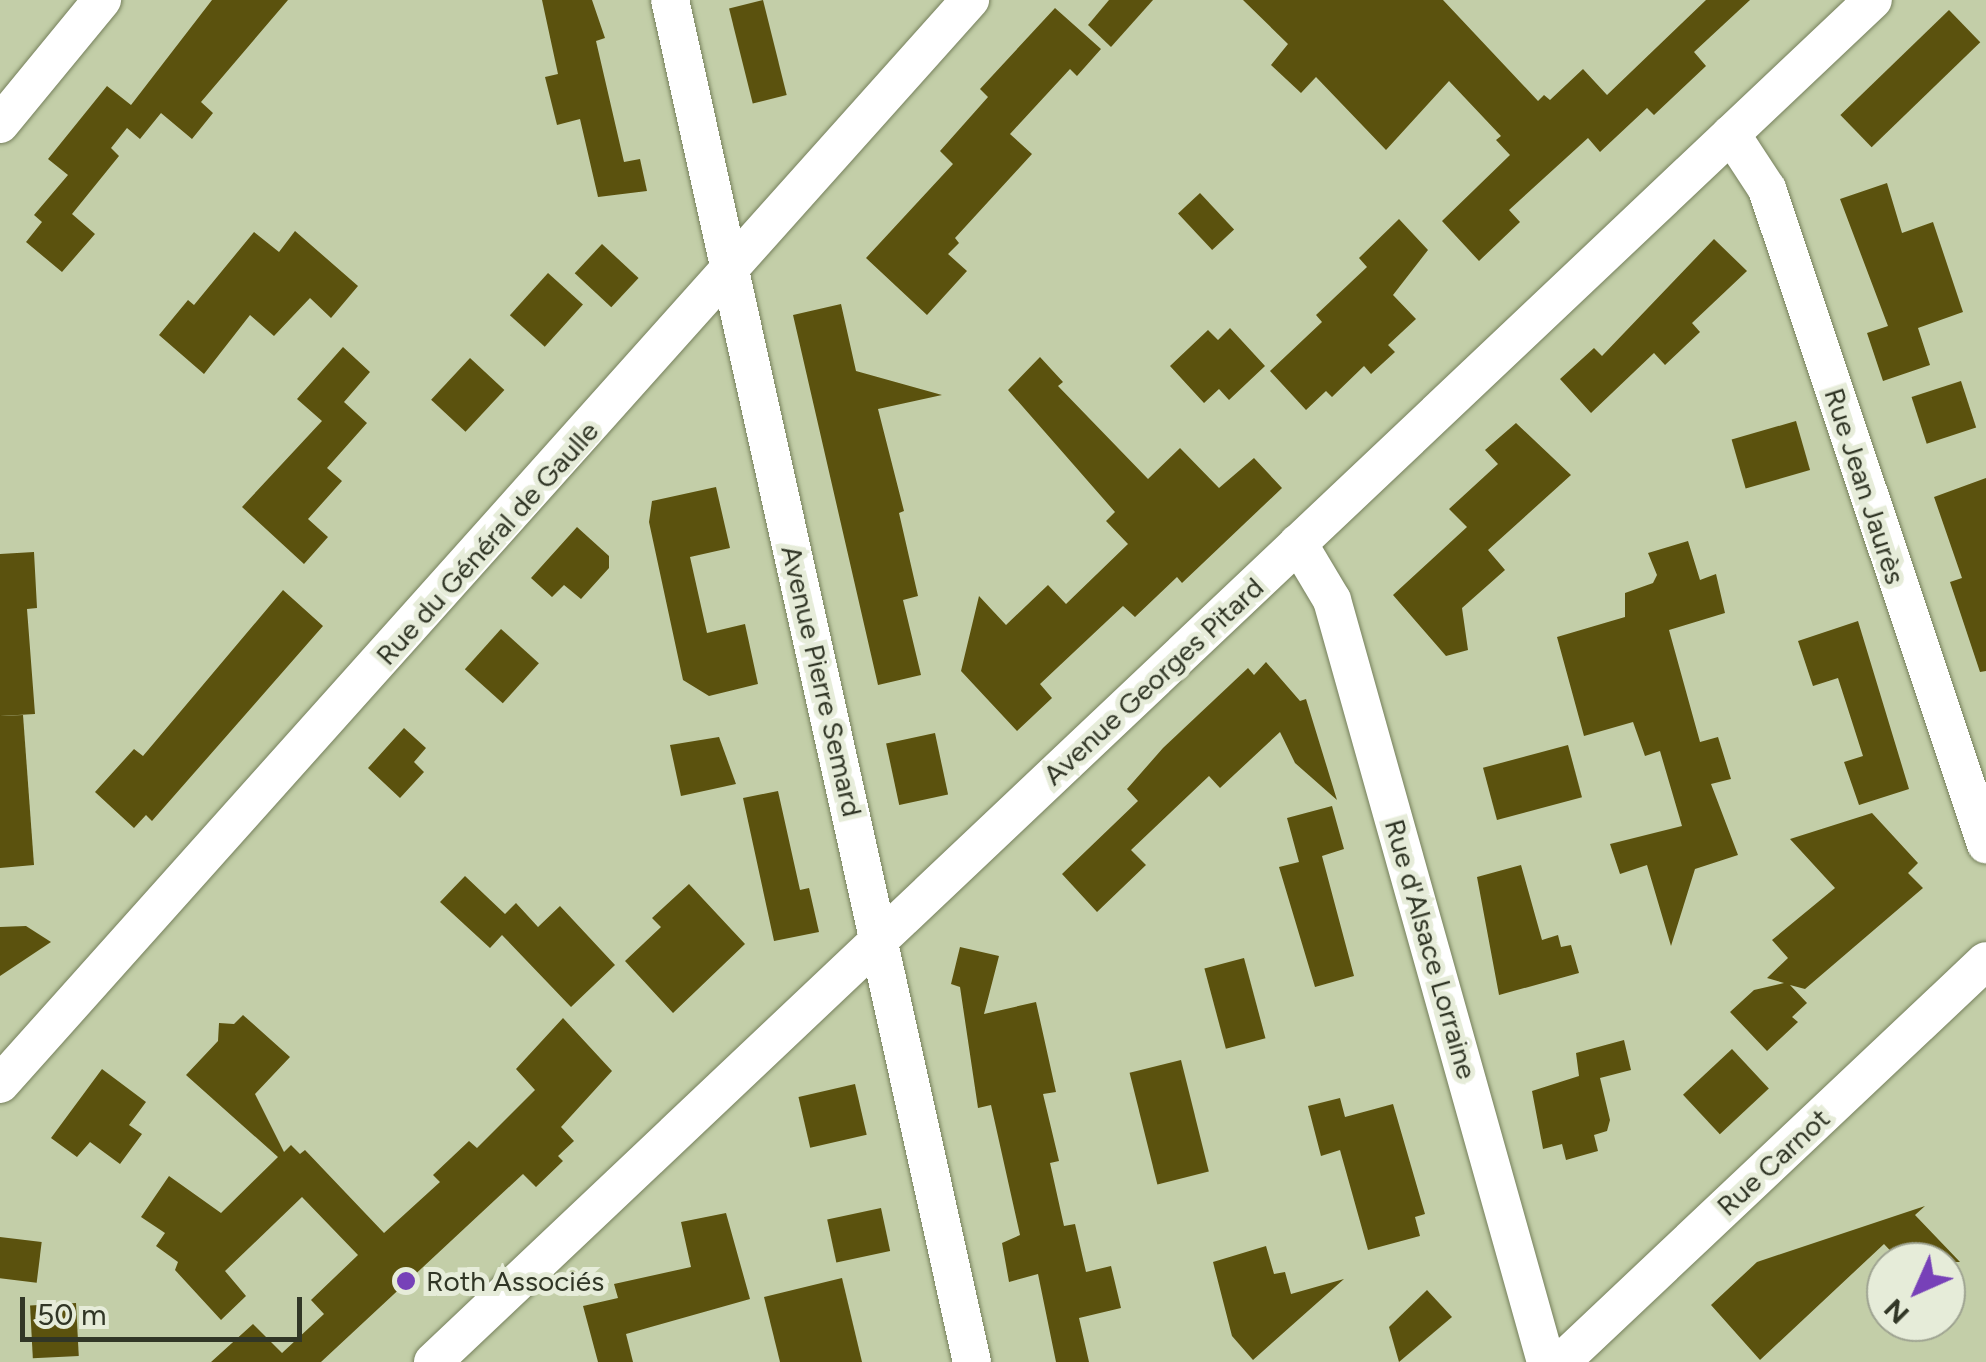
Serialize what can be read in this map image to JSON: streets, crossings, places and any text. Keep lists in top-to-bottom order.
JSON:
{
  "streets": {
    "street": [
      "Rue Jean Jaurès",
      "Rue du Général de Gaulle",
      "Avenue Pierre Semard",
      "Avenue Georges Pitard",
      "Rue d'Alsace Lorraine",
      "Rue Carnot"
    ]
  },
  "crossings": [
    ["Rue Jean Jaurès", "Avenue Georges Pitard"],
    ["Rue du Général de Gaulle", "Avenue Pierre Semard"],
    ["Avenue Pierre Semard", "Avenue Georges Pitard"],
    ["Avenue Georges Pitard", "Rue d'Alsace Lorraine"]
  ],
  "places": ["Roth Associés"],
  "scale_bar": "50 m",
  "north": "bottom left"
}
